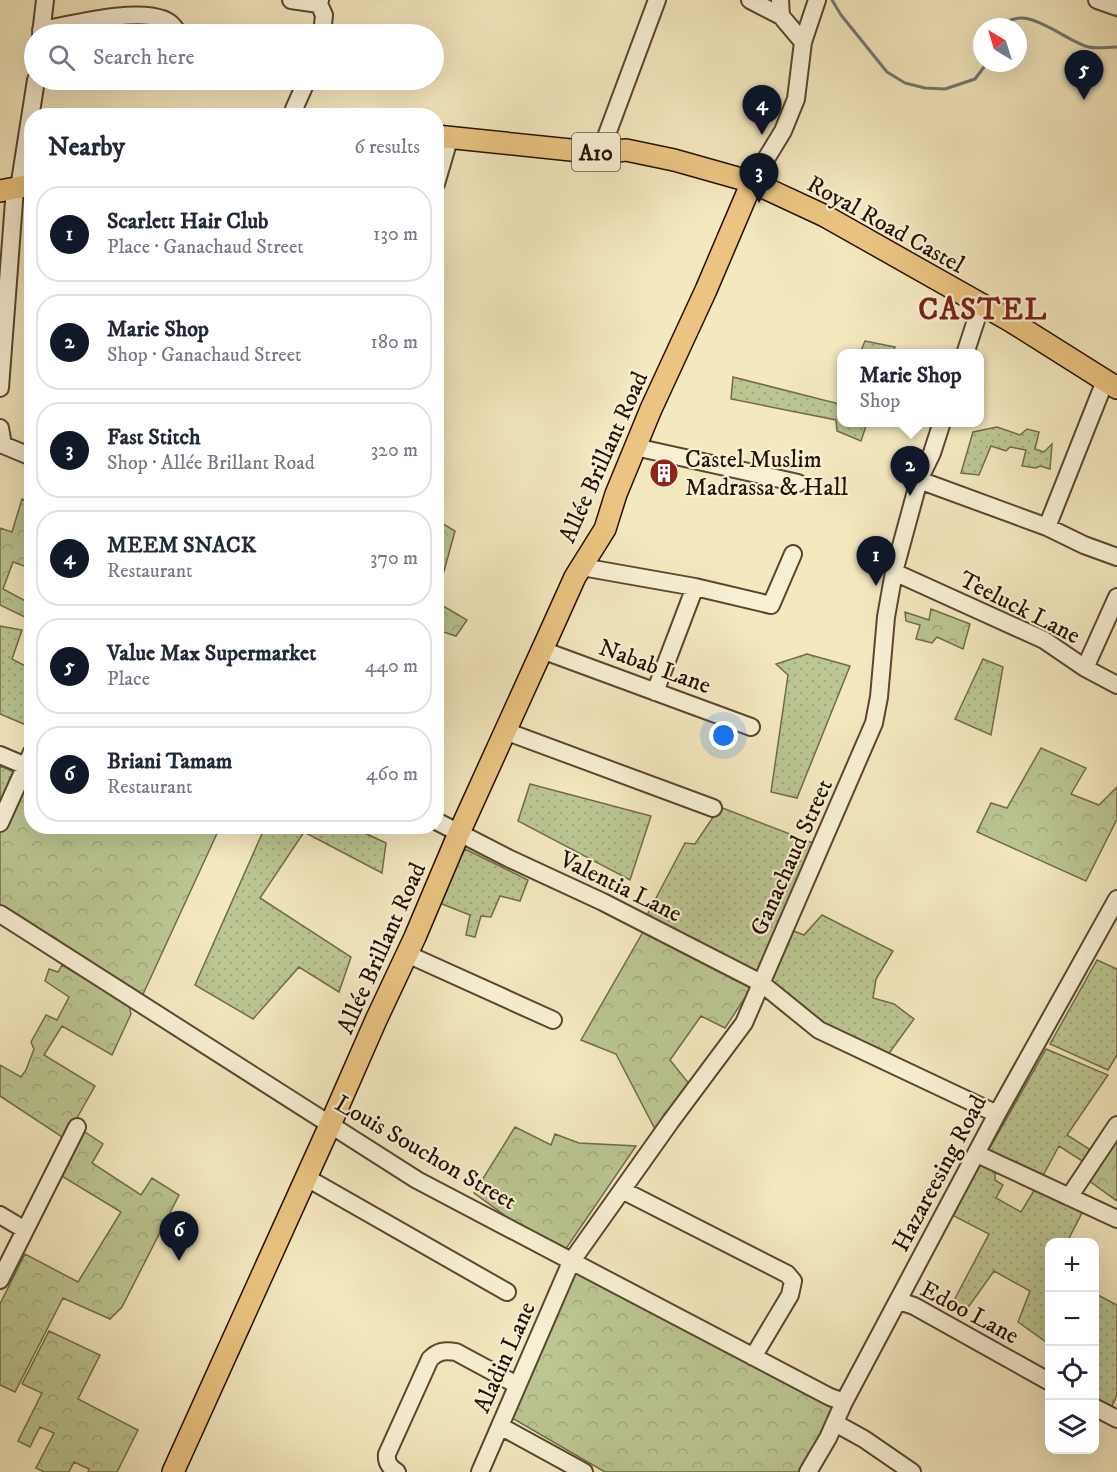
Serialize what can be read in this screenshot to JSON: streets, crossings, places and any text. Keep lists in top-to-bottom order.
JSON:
{
  "streets": {
    "main road": ["A10", "Royal Road Castel", "Allée Brillant Road"],
    "street": [
      "Teeluck Lane",
      "Nabab Lane",
      "Ganachaud Street",
      "Valentia Lane",
      "Louis Souchon Street",
      "Hazareesing Road",
      "Edoo Lane",
      "Aladin Lane"
    ]
  },
  "crossings": [
    ["A10", "Royal Road Castel"],
    ["A10", "Allée Brillant Road"],
    ["Royal Road Castel", "Allée Brillant Road"],
    ["Allée Brillant Road", "Nabab Lane"],
    ["Allée Brillant Road", "Valentia Lane"],
    ["Allée Brillant Road", "Louis Souchon Street"],
    ["Teeluck Lane", "Ganachaud Street"],
    ["Ganachaud Street", "Valentia Lane"],
    ["Ganachaud Street", "Louis Souchon Street"],
    ["Ganachaud Street", "Aladin Lane"],
    ["Valentia Lane", "Hazareesing Road"],
    ["Louis Souchon Street", "Hazareesing Road"],
    ["Louis Souchon Street", "Aladin Lane"],
    ["Hazareesing Road", "Edoo Lane"]
  ],
  "districts": ["CASTEL"],
  "places": {
    "building": ["Castel Muslim Madrassa & Hall"]
  },
  "north": "top left",
  "page": {
    "search": "Search here",
    "pins": [
      "5",
      "4",
      "3",
      "2",
      "1",
      "6"
    ],
    "heading": ["Nearby", "6 results"],
    "list": [
      {
        "mark": "1",
        "name": "Scarlett Hair Club",
        "note": "Place · Ganachaud Street",
        "value": "130 m"
      },
      {
        "mark": "2",
        "name": "Marie Shop",
        "note": "Shop · Ganachaud Street",
        "value": "180 m"
      },
      {
        "mark": "3",
        "name": "Fast Stitch",
        "note": "Shop · Allée Brillant Road",
        "value": "320 m"
      },
      {
        "mark": "4",
        "name": "MEEM SNACK",
        "note": "Restaurant",
        "value": "370 m"
      },
      {
        "mark": "5",
        "name": "Value Max Supermarket",
        "note": "Place",
        "value": "440 m"
      },
      {
        "mark": "6",
        "name": "Briani Tamam",
        "note": "Restaurant",
        "value": "460 m"
      }
    ],
    "popup": ["Marie Shop", "Shop"],
    "map_buttons": ["+", "−"]
  }
}
